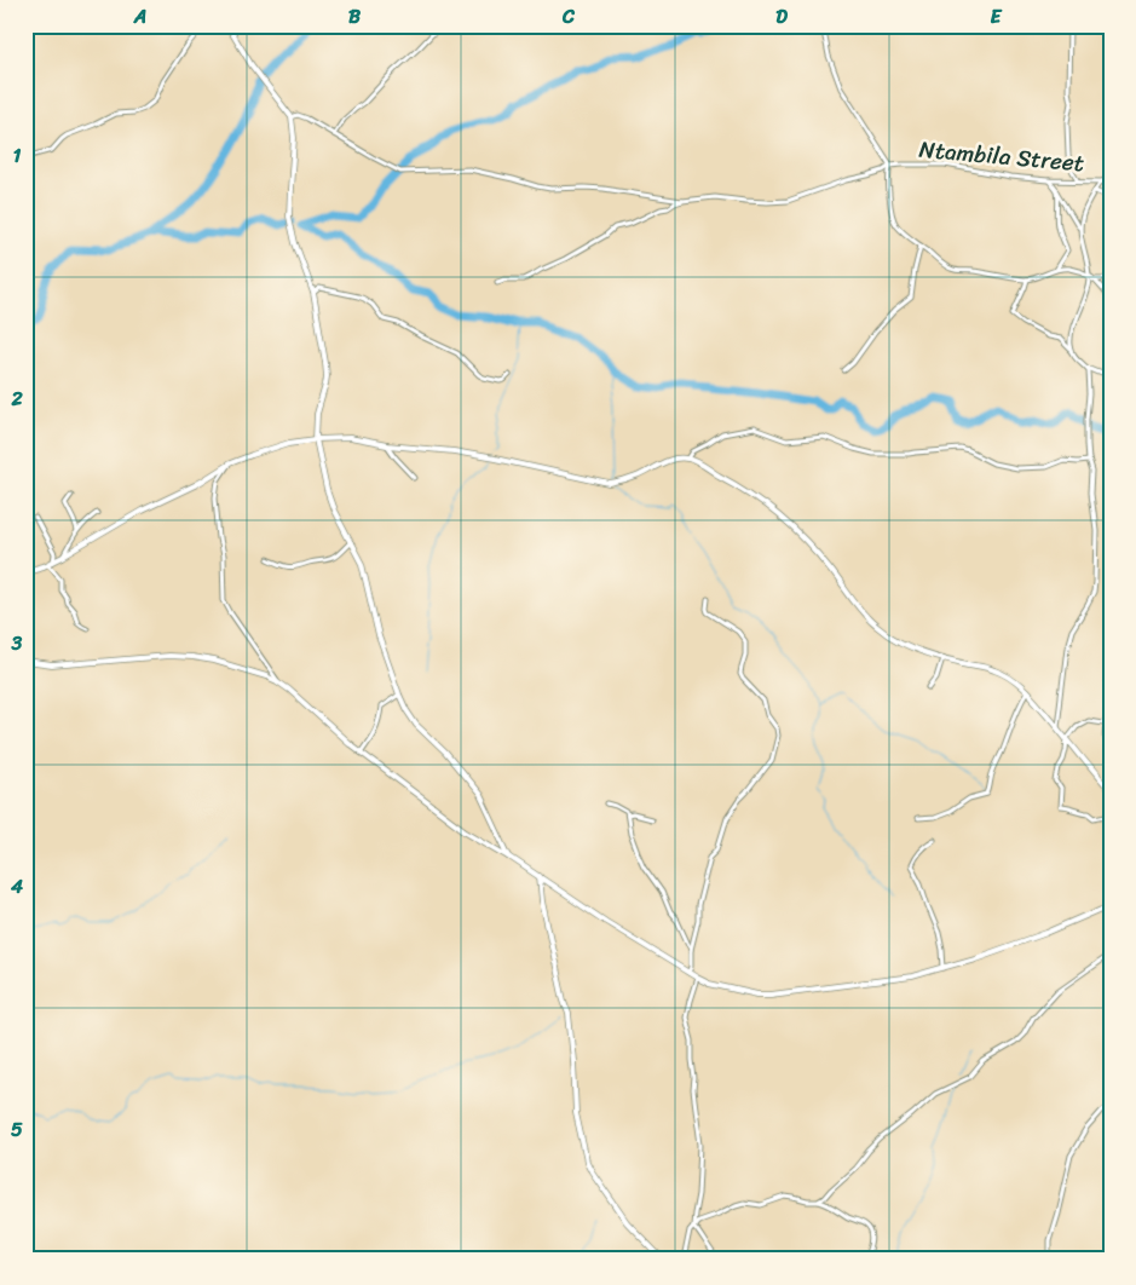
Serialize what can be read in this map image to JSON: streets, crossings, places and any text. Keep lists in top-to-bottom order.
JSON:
{
  "streets": {
    "street": ["Ntambila Street"]
  },
  "grid": {
    "columns": [
      "A",
      "B",
      "C",
      "D",
      "E"
    ],
    "rows": [
      "1",
      "2",
      "3",
      "4",
      "5"
    ]
  }
}
